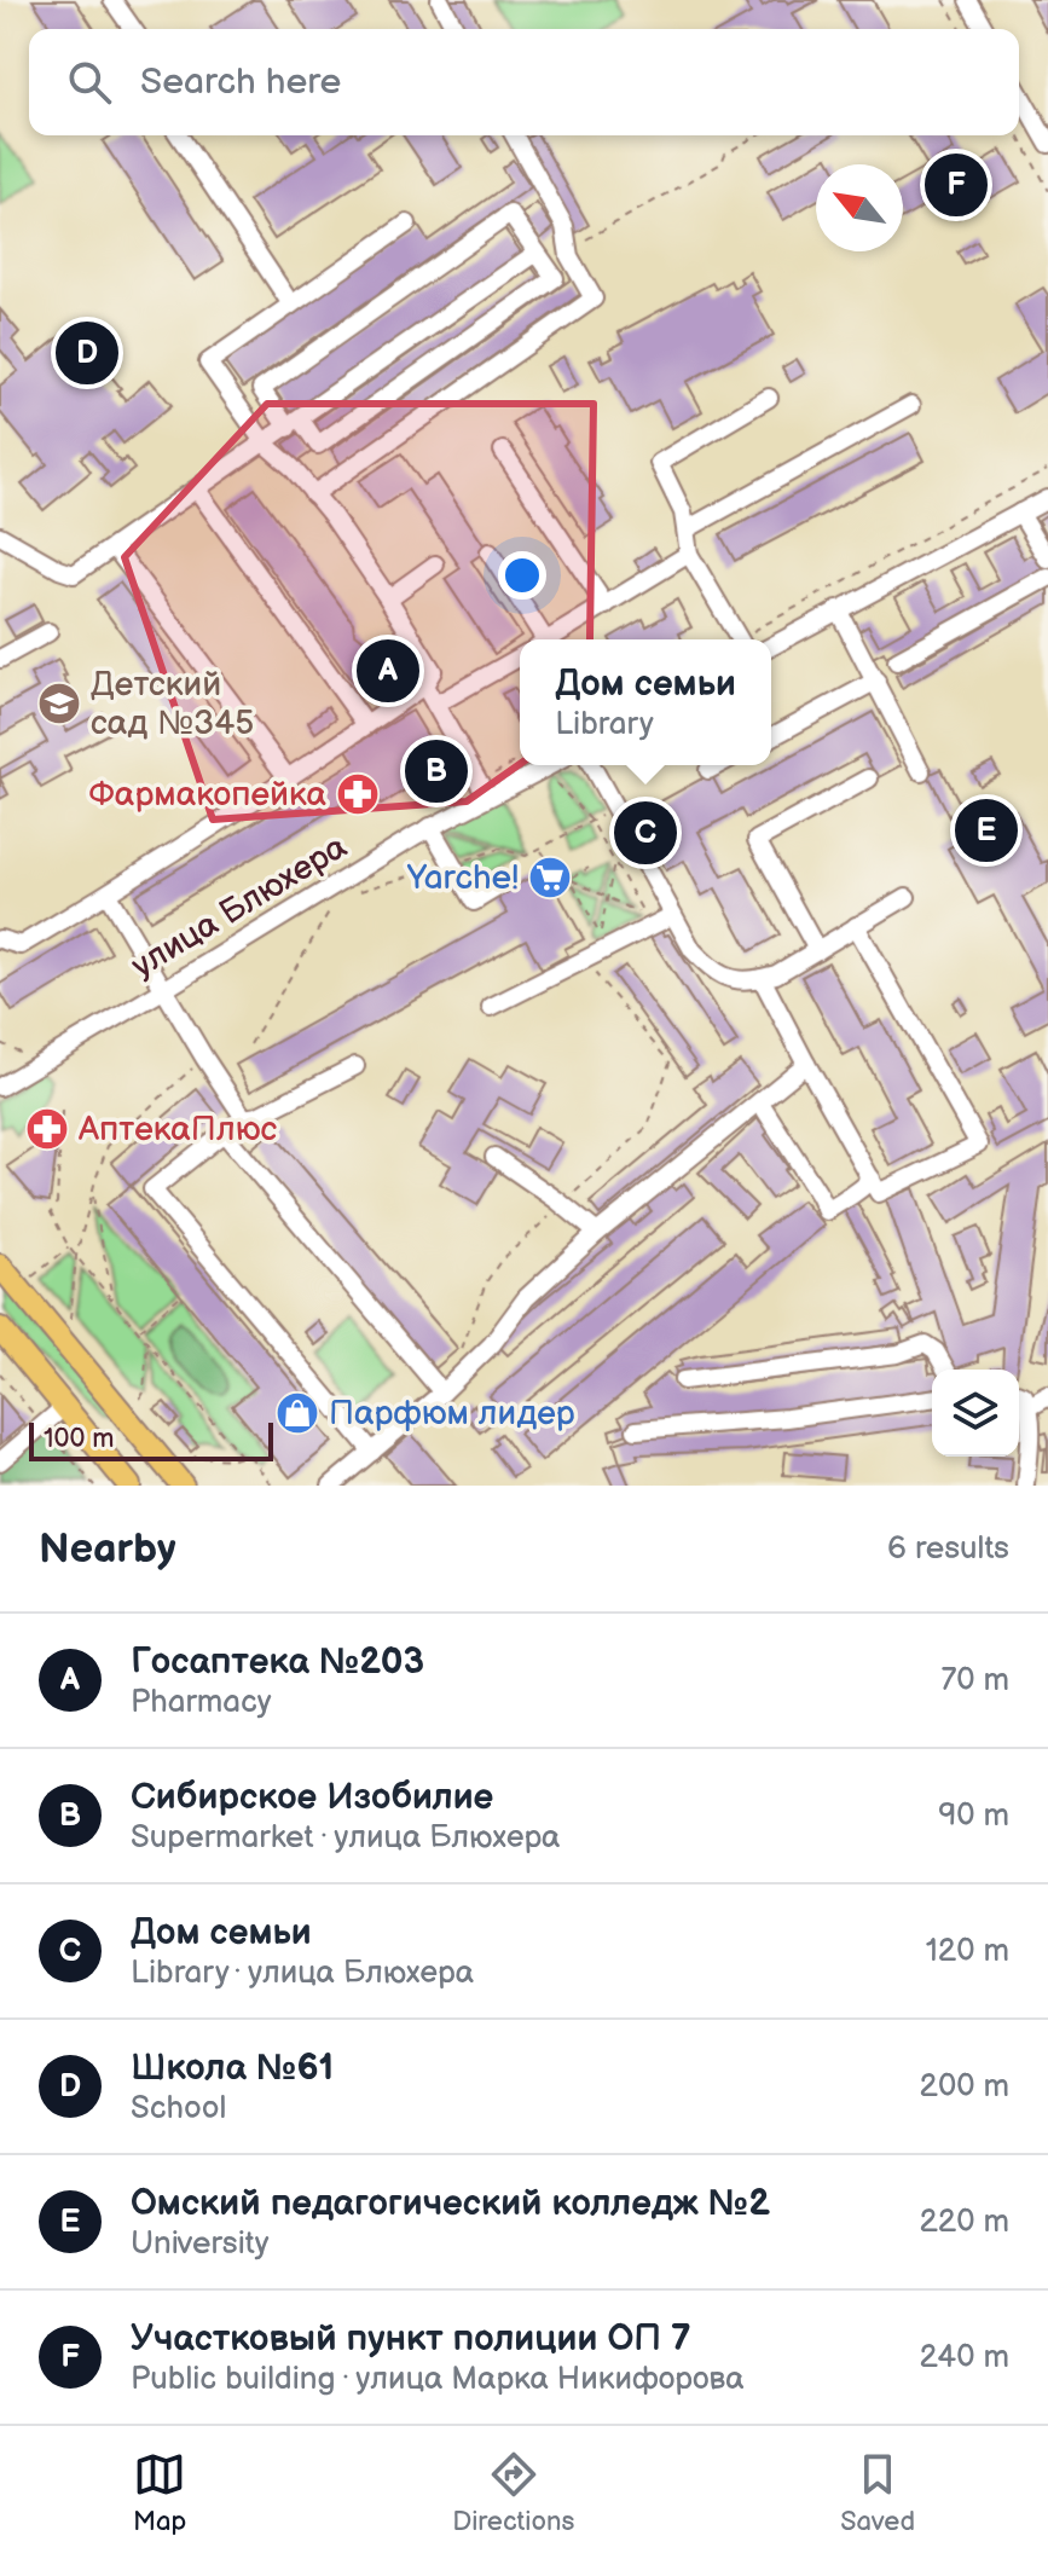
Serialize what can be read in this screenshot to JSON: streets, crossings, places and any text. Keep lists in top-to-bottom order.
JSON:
{
  "streets": {
    "street": ["улица Блюхера"]
  },
  "places": {
    "school or university": ["Детский сад №345"],
    "pharmacy": ["Фармакопейка", "АптекаПлюс"],
    "supermarket": ["Yarche!"],
    "shop": ["Парфюм лидер"]
  },
  "scale_bar": "100 m",
  "north": "top left",
  "page": {
    "search": "Search here",
    "pins": [
      "F",
      "D",
      "A",
      "B",
      "E",
      "C"
    ],
    "popup": ["Дом семьи", "Library"],
    "scale": "100 m",
    "heading": ["Nearby", "6 results"],
    "list": [
      {
        "mark": "A",
        "name": "Госаптека №203",
        "note": "Pharmacy",
        "value": "70 m"
      },
      {
        "mark": "B",
        "name": "Сибирское Изобилие",
        "note": "Supermarket · улица Блюхера",
        "value": "90 m"
      },
      {
        "mark": "C",
        "name": "Дом семьи",
        "note": "Library · улица Блюхера",
        "value": "120 m"
      },
      {
        "mark": "D",
        "name": "Школа №61",
        "note": "School",
        "value": "200 m"
      },
      {
        "mark": "E",
        "name": "Омский педагогический колледж №2",
        "note": "University",
        "value": "220 m"
      },
      {
        "mark": "F",
        "name": "Участковый пункт полиции ОП 7",
        "note": "Public building · улица Марка Никифорова",
        "value": "240 m"
      }
    ],
    "nav": ["Map", "Directions", "Saved"]
  }
}
